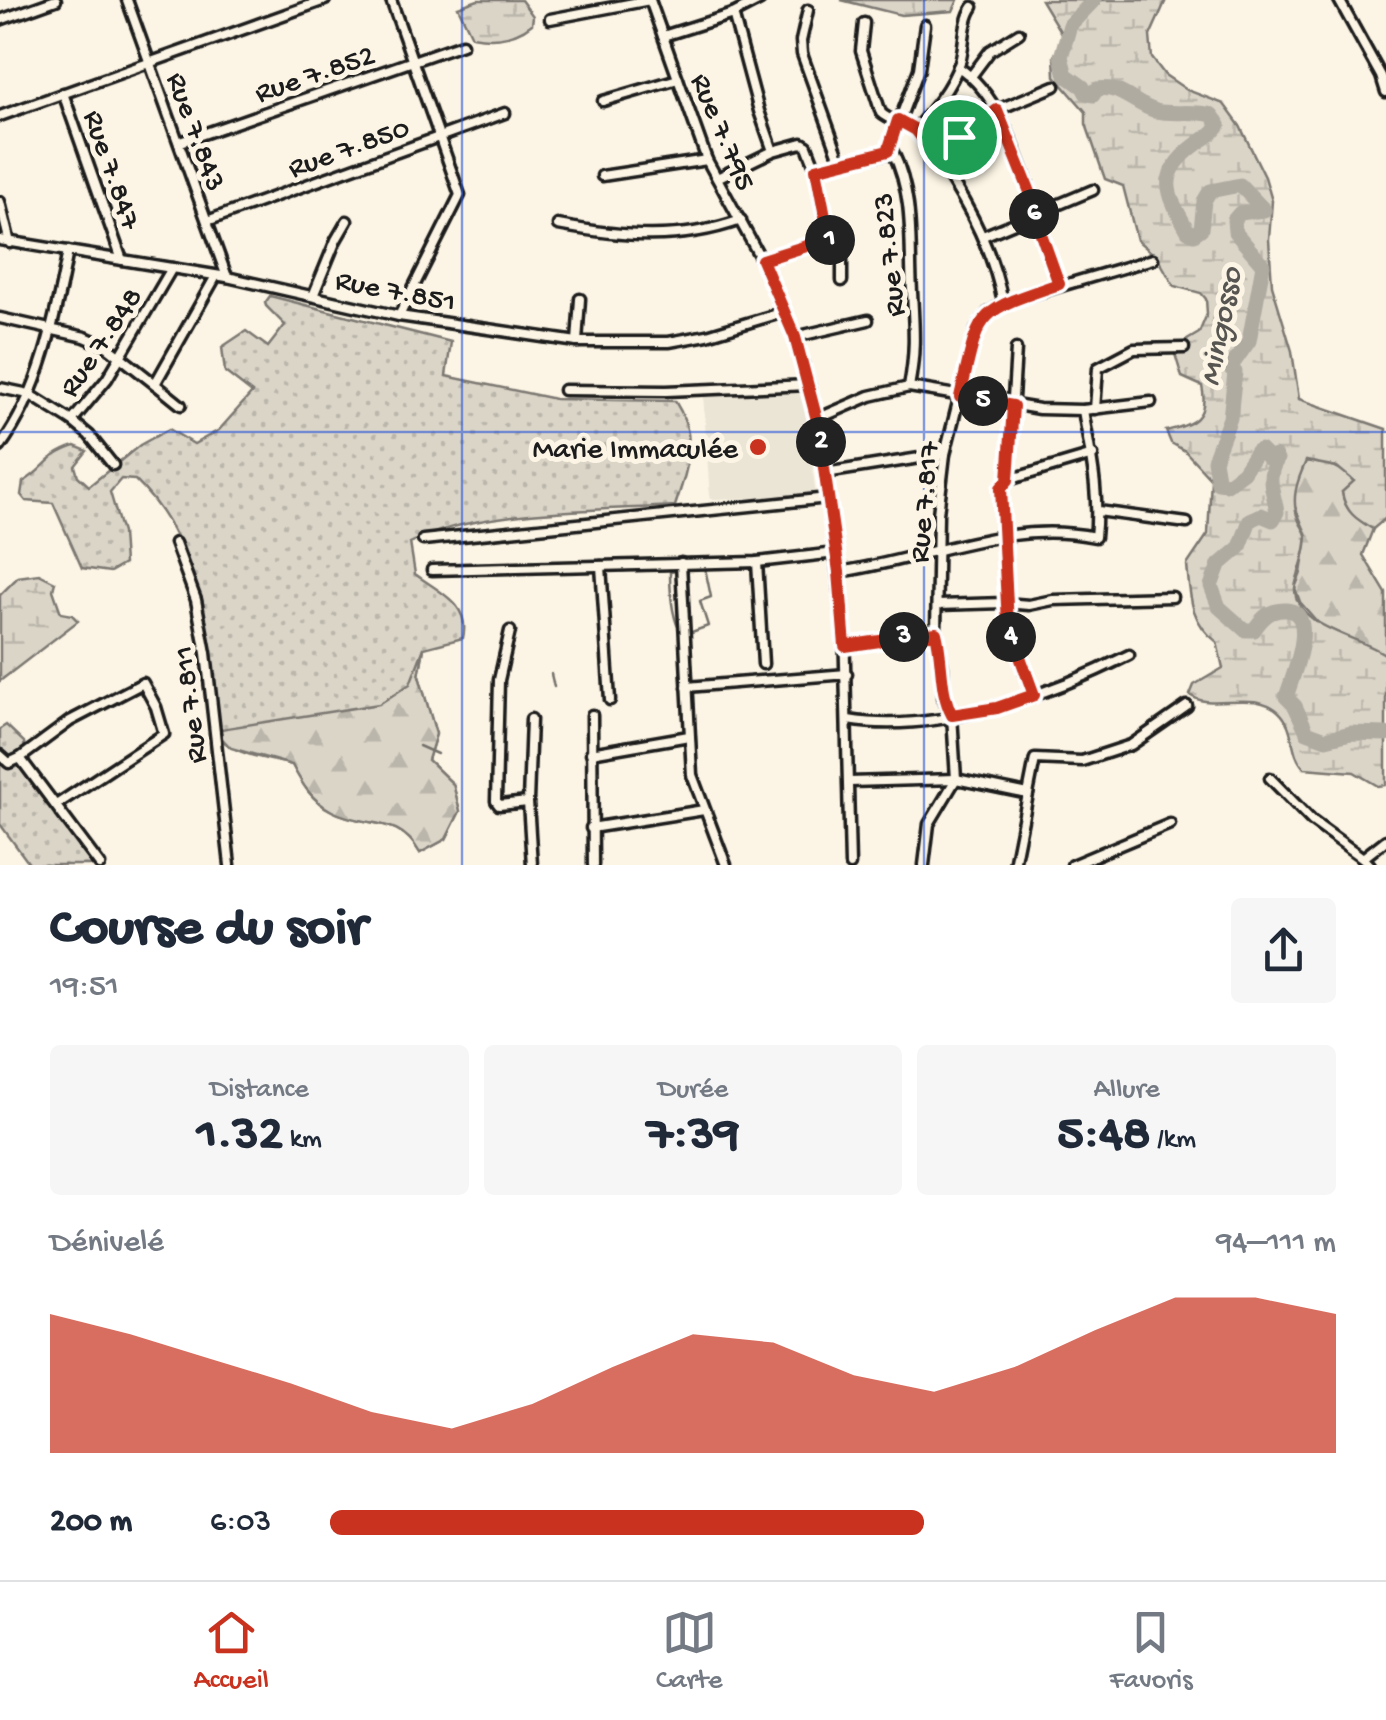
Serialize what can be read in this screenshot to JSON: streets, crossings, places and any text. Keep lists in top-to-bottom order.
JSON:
{
  "streets": {
    "street": [
      "Rue 7.852",
      "Rue 7.843",
      "Rue 7.795",
      "Rue 7.850",
      "Rue 7.847",
      "Rue 7.823",
      "Rue 7.851",
      "Rue 7.848",
      "Rue 7.817",
      "Rue 7.811"
    ]
  },
  "crossings": [
    ["Rue 7.852", "Rue 7.843"],
    ["Rue 7.843", "Rue 7.850"],
    ["Rue 7.843", "Rue 7.851"],
    ["Rue 7.795", "Rue 7.851"],
    ["Rue 7.847", "Rue 7.851"],
    ["Rue 7.851", "Rue 7.848"]
  ],
  "water": ["Mingosso"],
  "places": ["Marie Immaculée"],
  "page": {
    "pins": [
      "6",
      "1",
      "5",
      "2",
      "3",
      "4"
    ],
    "heading": ["Course du soir", "19:51"],
    "stats": [
      ["Distance", "1.32 km"],
      ["Durée", "7:39"],
      ["Allure", "5:48 /km"]
    ],
    "chart": ["Dénivelé", "94–111 m"],
    "list": [
      {
        "name": "200 m",
        "note": "6:03"
      }
    ],
    "tabs": ["Accueil", "Carte", "Favoris"]
  }
}
